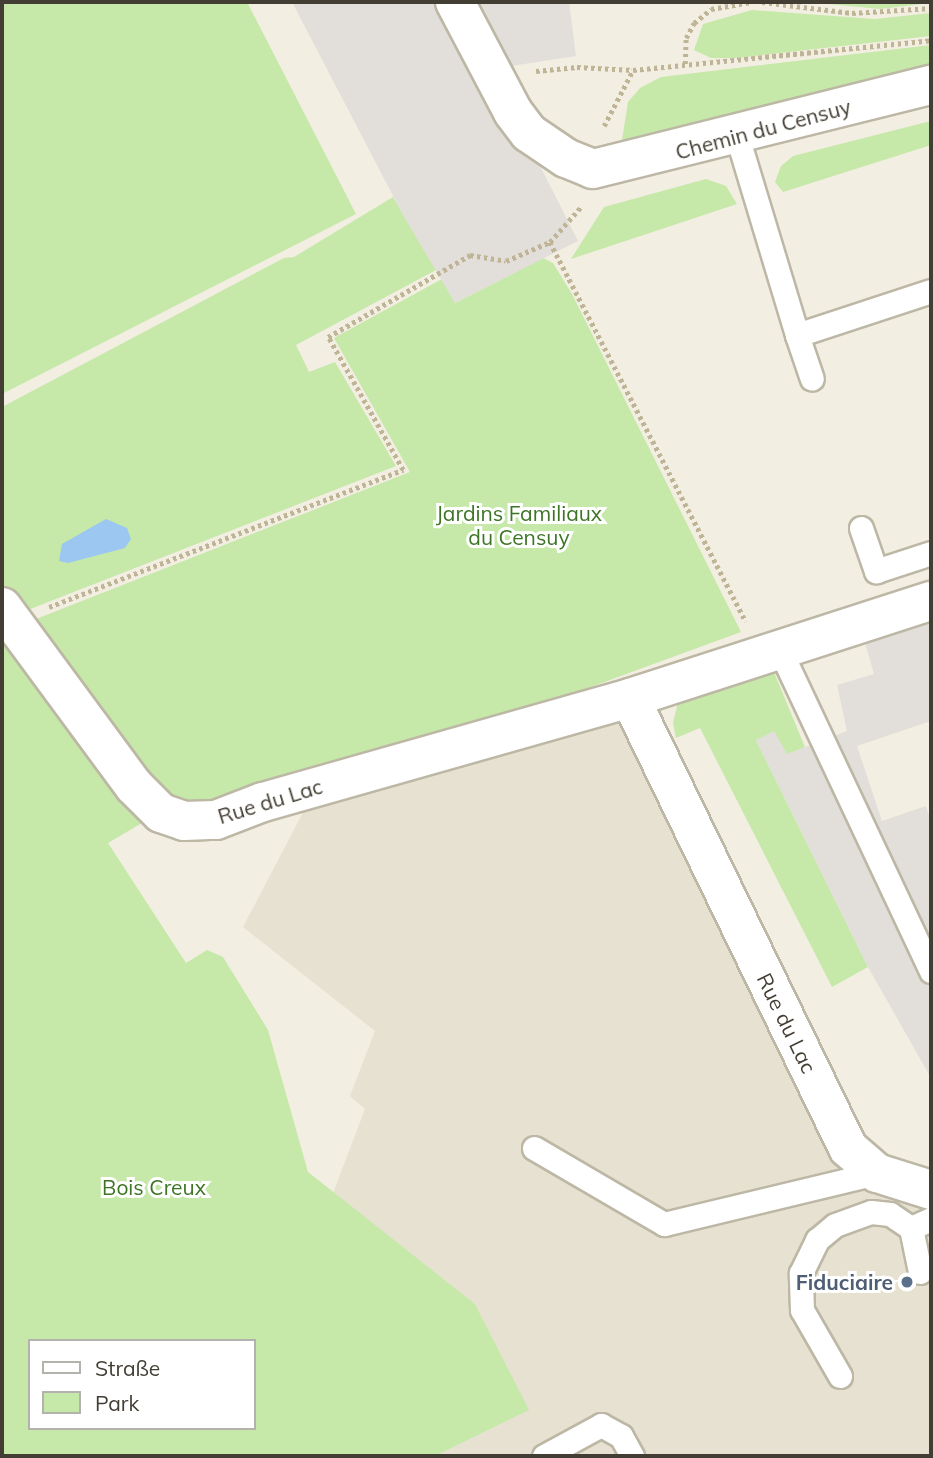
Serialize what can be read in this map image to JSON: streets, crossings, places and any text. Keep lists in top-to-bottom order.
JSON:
{
  "streets": {
    "street": ["Chemin du Censuy", "Rue du Lac"]
  },
  "parks": ["Jardins Familiaux du Censuy", "Bois Creux"],
  "places": ["Fiduciaire"],
  "legend": ["Straße", "Park"]
}
